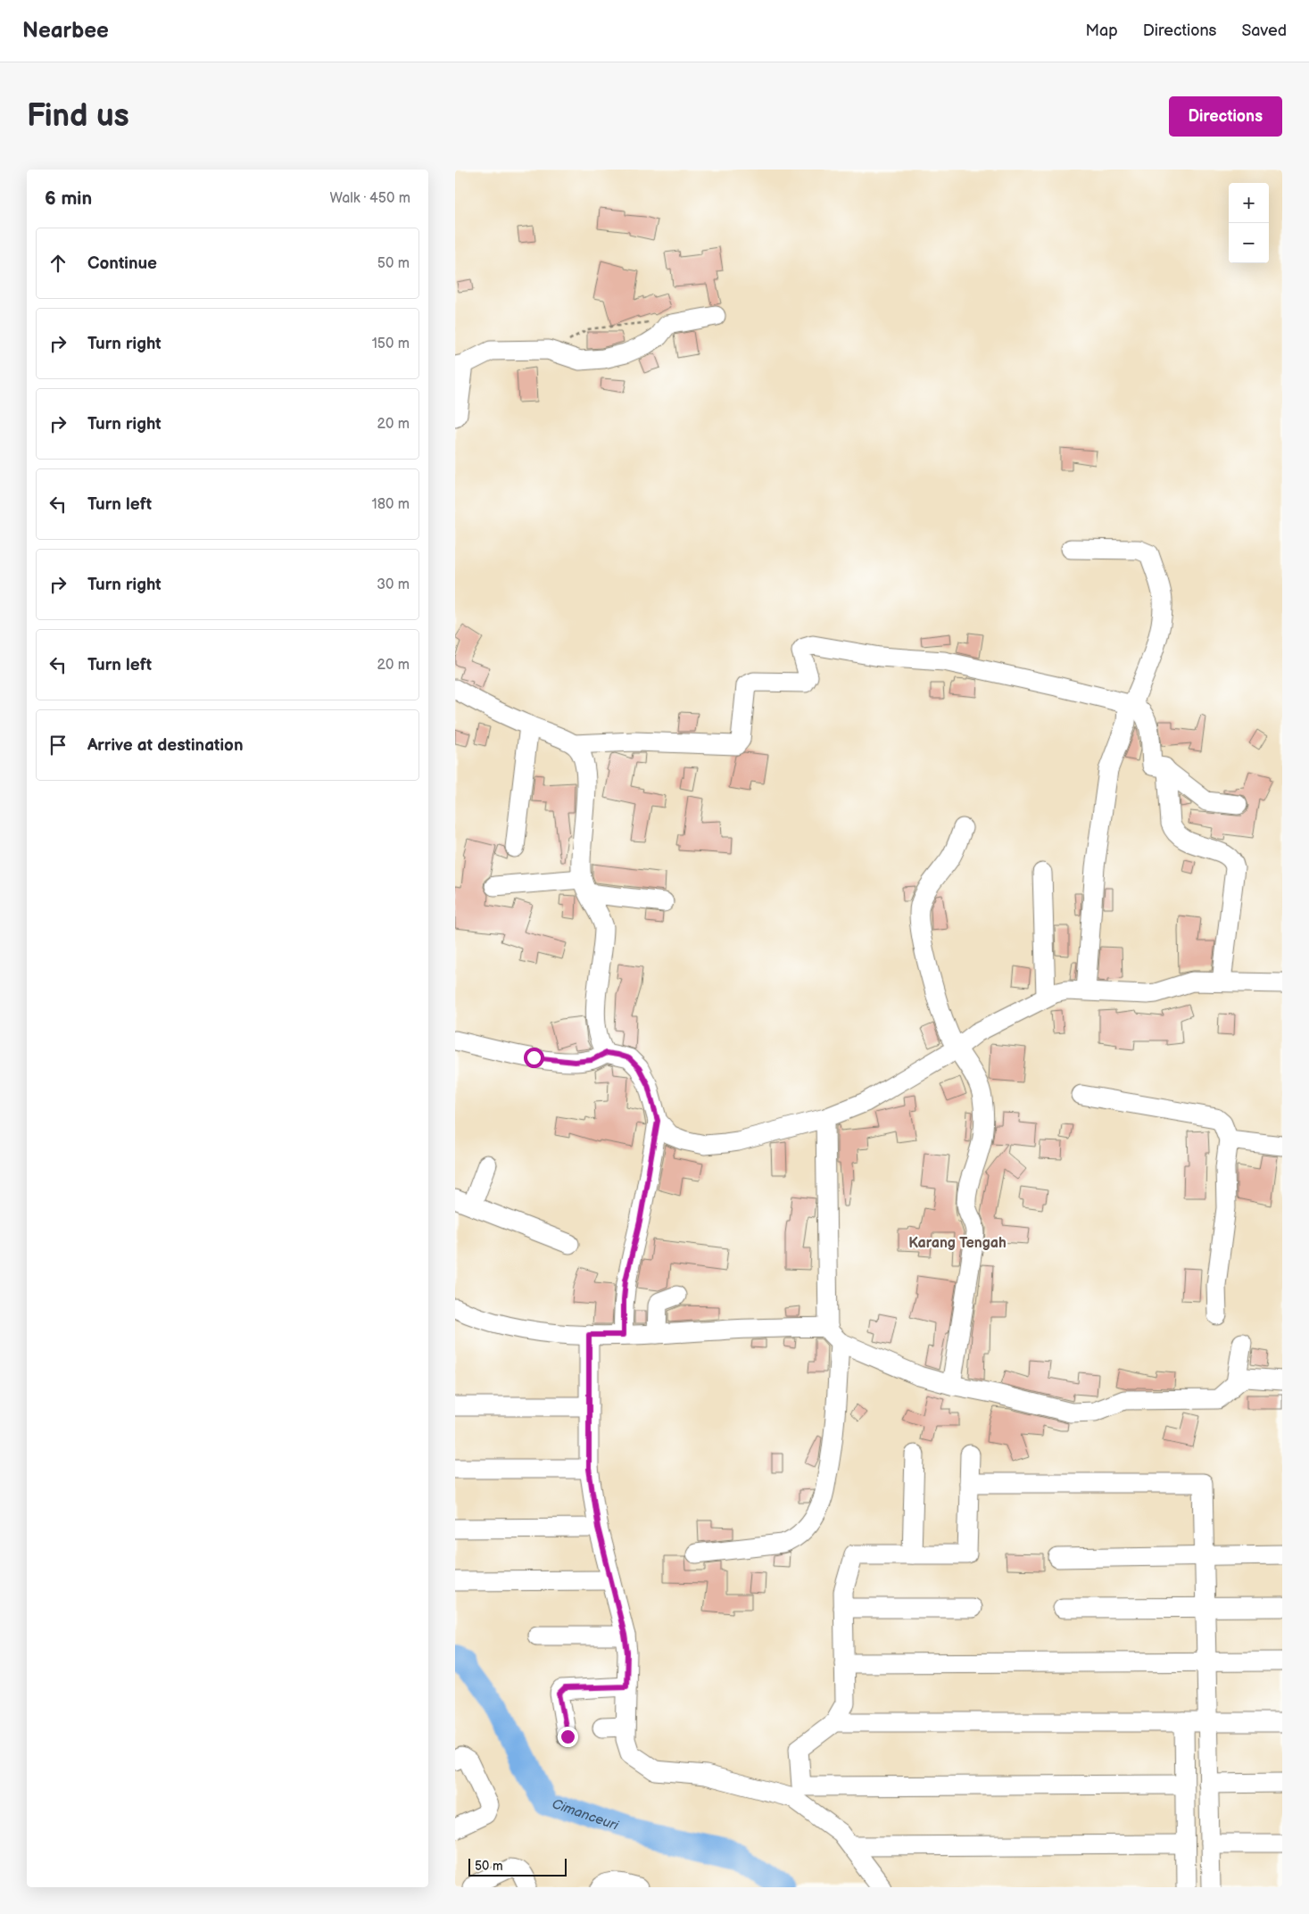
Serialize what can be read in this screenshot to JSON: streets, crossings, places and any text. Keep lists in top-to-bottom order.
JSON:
{
  "districts": ["Karang Tengah"],
  "water": ["Cimanceuri"],
  "scale_bar": "50 m",
  "page": {
    "header": "Nearbee",
    "nav": ["Map", "Directions", "Saved"],
    "buttons": "Directions",
    "title": "Find us",
    "heading": ["6 min", "Walk · 450 m"],
    "map_buttons": ["+", "−"],
    "list": [
      ["Continue", "50 m"],
      ["Turn right", "150 m"],
      ["Turn right", "20 m"],
      ["Turn left", "180 m"],
      ["Turn right", "30 m"],
      ["Turn left", "20 m"],
      "Arrive at destination"
    ],
    "scale": "50 m"
  }
}
